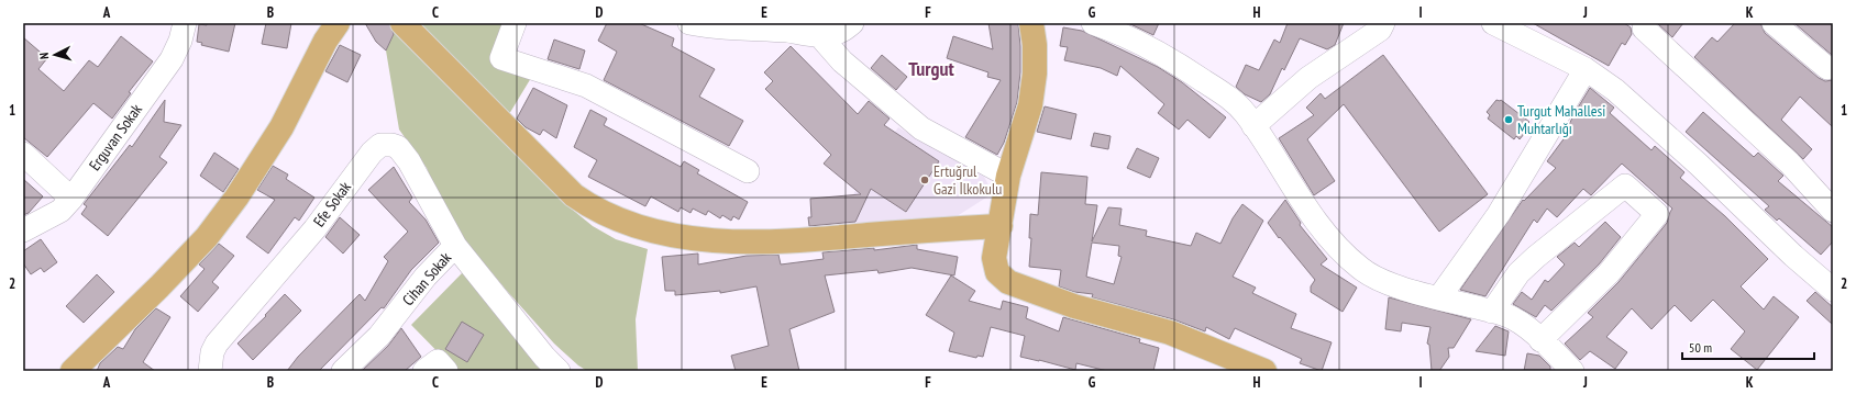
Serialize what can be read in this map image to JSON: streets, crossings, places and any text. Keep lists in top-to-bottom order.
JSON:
{
  "streets": {
    "street": ["Erguvan Sokak", "Efe Sokak", "Cihan Sokak"]
  },
  "crossings": [
    ["Efe Sokak", "Cihan Sokak"]
  ],
  "districts": ["Turgut"],
  "places": ["Turgut Mahallesi Muhtarlığı", "Ertuğrul Gazi İlkokulu"],
  "scale_bar": "50 m",
  "north": "left",
  "grid": {
    "columns": [
      "A",
      "B",
      "C",
      "D",
      "E",
      "F",
      "G",
      "H",
      "I",
      "J",
      "K"
    ],
    "rows": ["1", "2"]
  }
}
